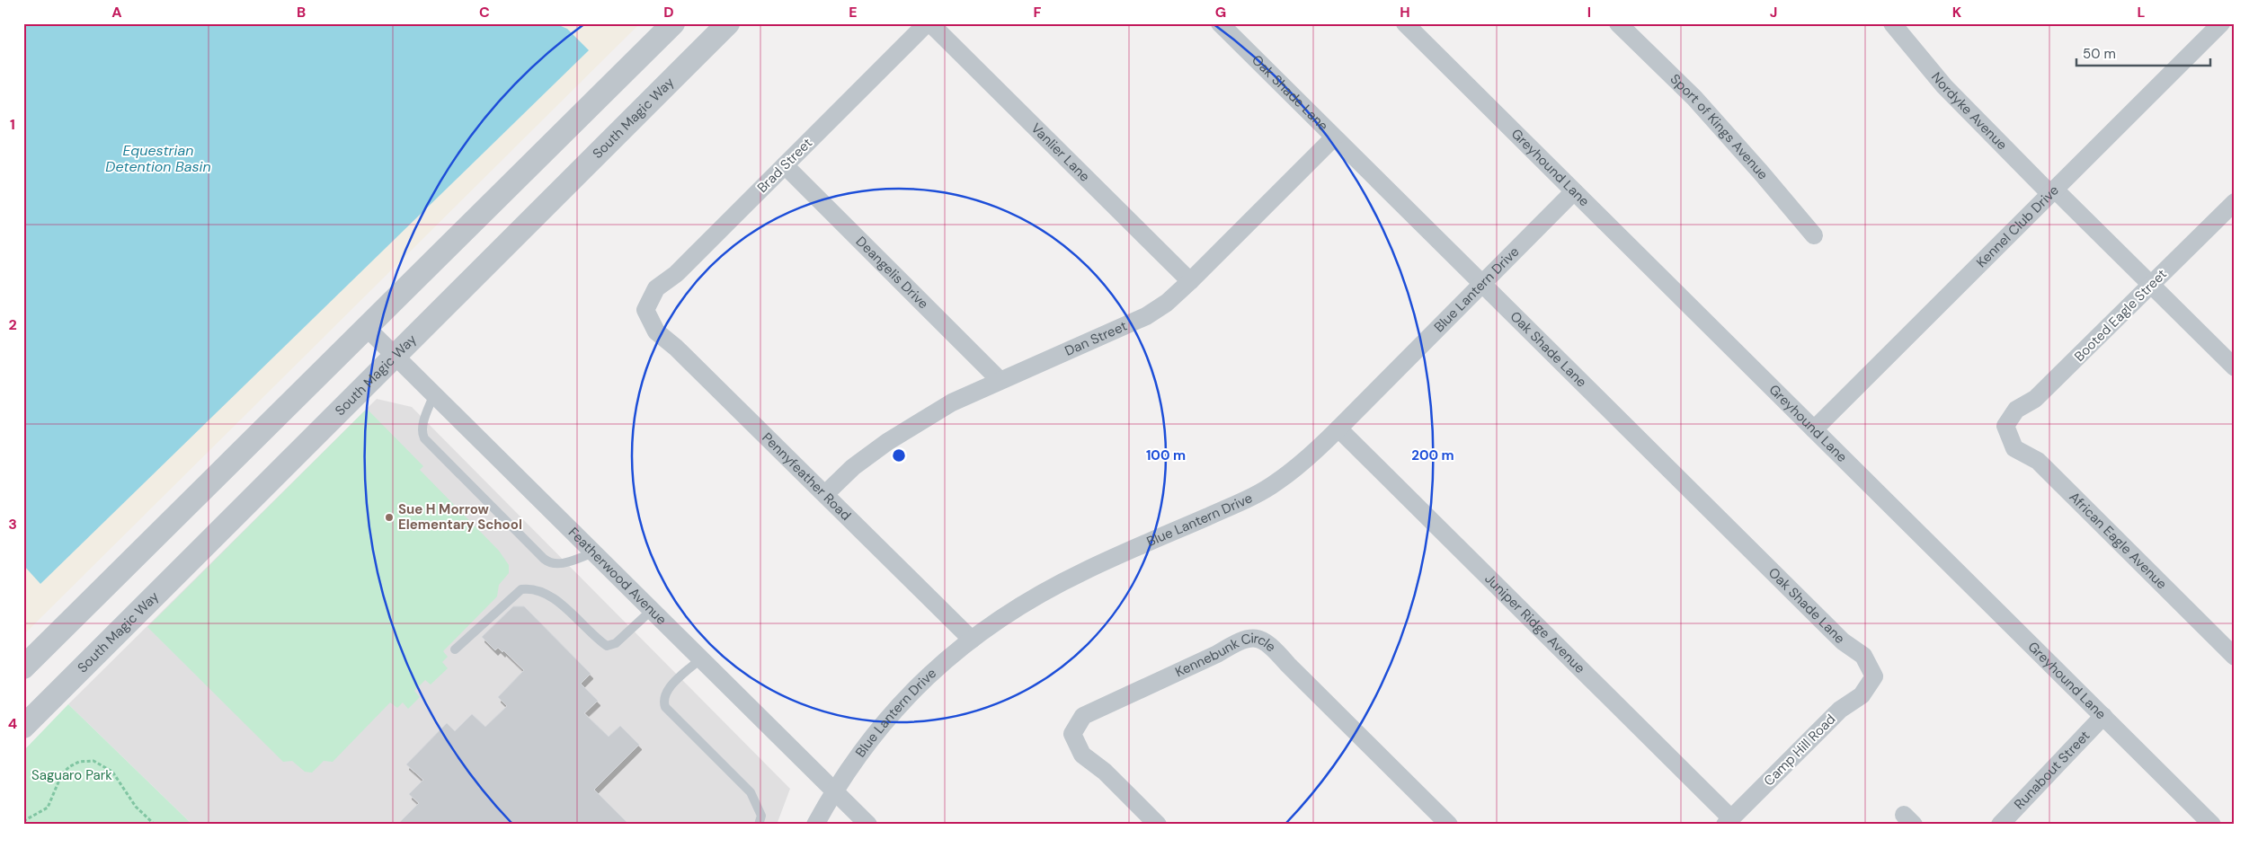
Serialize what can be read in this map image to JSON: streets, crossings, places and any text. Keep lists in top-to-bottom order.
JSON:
{
  "streets": {
    "street": [
      "Oak Shade Lane",
      "Nordyke Avenue",
      "South Magic Way",
      "Sport of Kings Avenue",
      "Vanlier Lane",
      "Brad Street",
      "Greyhound Lane",
      "Kennel Club Drive",
      "Deangelis Drive",
      "Blue Lantern Drive",
      "Booted Eagle Street",
      "Dan Street",
      "Pennyfeather Road",
      "African Eagle Avenue",
      "Featherwood Avenue",
      "Juniper Ridge Avenue",
      "Kennebunk Circle",
      "Camp Hill Road",
      "Runabout Street"
    ]
  },
  "crossings": [
    ["Oak Shade Lane", "Blue Lantern Drive"],
    ["Oak Shade Lane", "Dan Street"],
    ["Oak Shade Lane", "Camp Hill Road"],
    ["Nordyke Avenue", "Kennel Club Drive"],
    ["Nordyke Avenue", "Booted Eagle Street"],
    ["South Magic Way", "Featherwood Avenue"],
    ["Vanlier Lane", "Brad Street"],
    ["Vanlier Lane", "Dan Street"],
    ["Brad Street", "Deangelis Drive"],
    ["Brad Street", "Pennyfeather Road"],
    ["Greyhound Lane", "Kennel Club Drive"],
    ["Greyhound Lane", "Blue Lantern Drive"],
    ["Greyhound Lane", "Runabout Street"],
    ["Deangelis Drive", "Dan Street"],
    ["Blue Lantern Drive", "Pennyfeather Road"],
    ["Blue Lantern Drive", "Featherwood Avenue"],
    ["Blue Lantern Drive", "Juniper Ridge Avenue"],
    ["Booted Eagle Street", "African Eagle Avenue"],
    ["Dan Street", "Pennyfeather Road"],
    ["Juniper Ridge Avenue", "Camp Hill Road"]
  ],
  "water": ["Equestrian Detention Basin"],
  "parks": ["Saguaro Park"],
  "places": ["Sue H Morrow Elementary School"],
  "scale_bar": "50 m",
  "grid": {
    "columns": [
      "A",
      "B",
      "C",
      "D",
      "E",
      "F",
      "G",
      "H",
      "I",
      "J",
      "K",
      "L"
    ],
    "rows": [
      "1",
      "2",
      "3",
      "4"
    ]
  },
  "rings": ["100 m", "200 m"]
}
